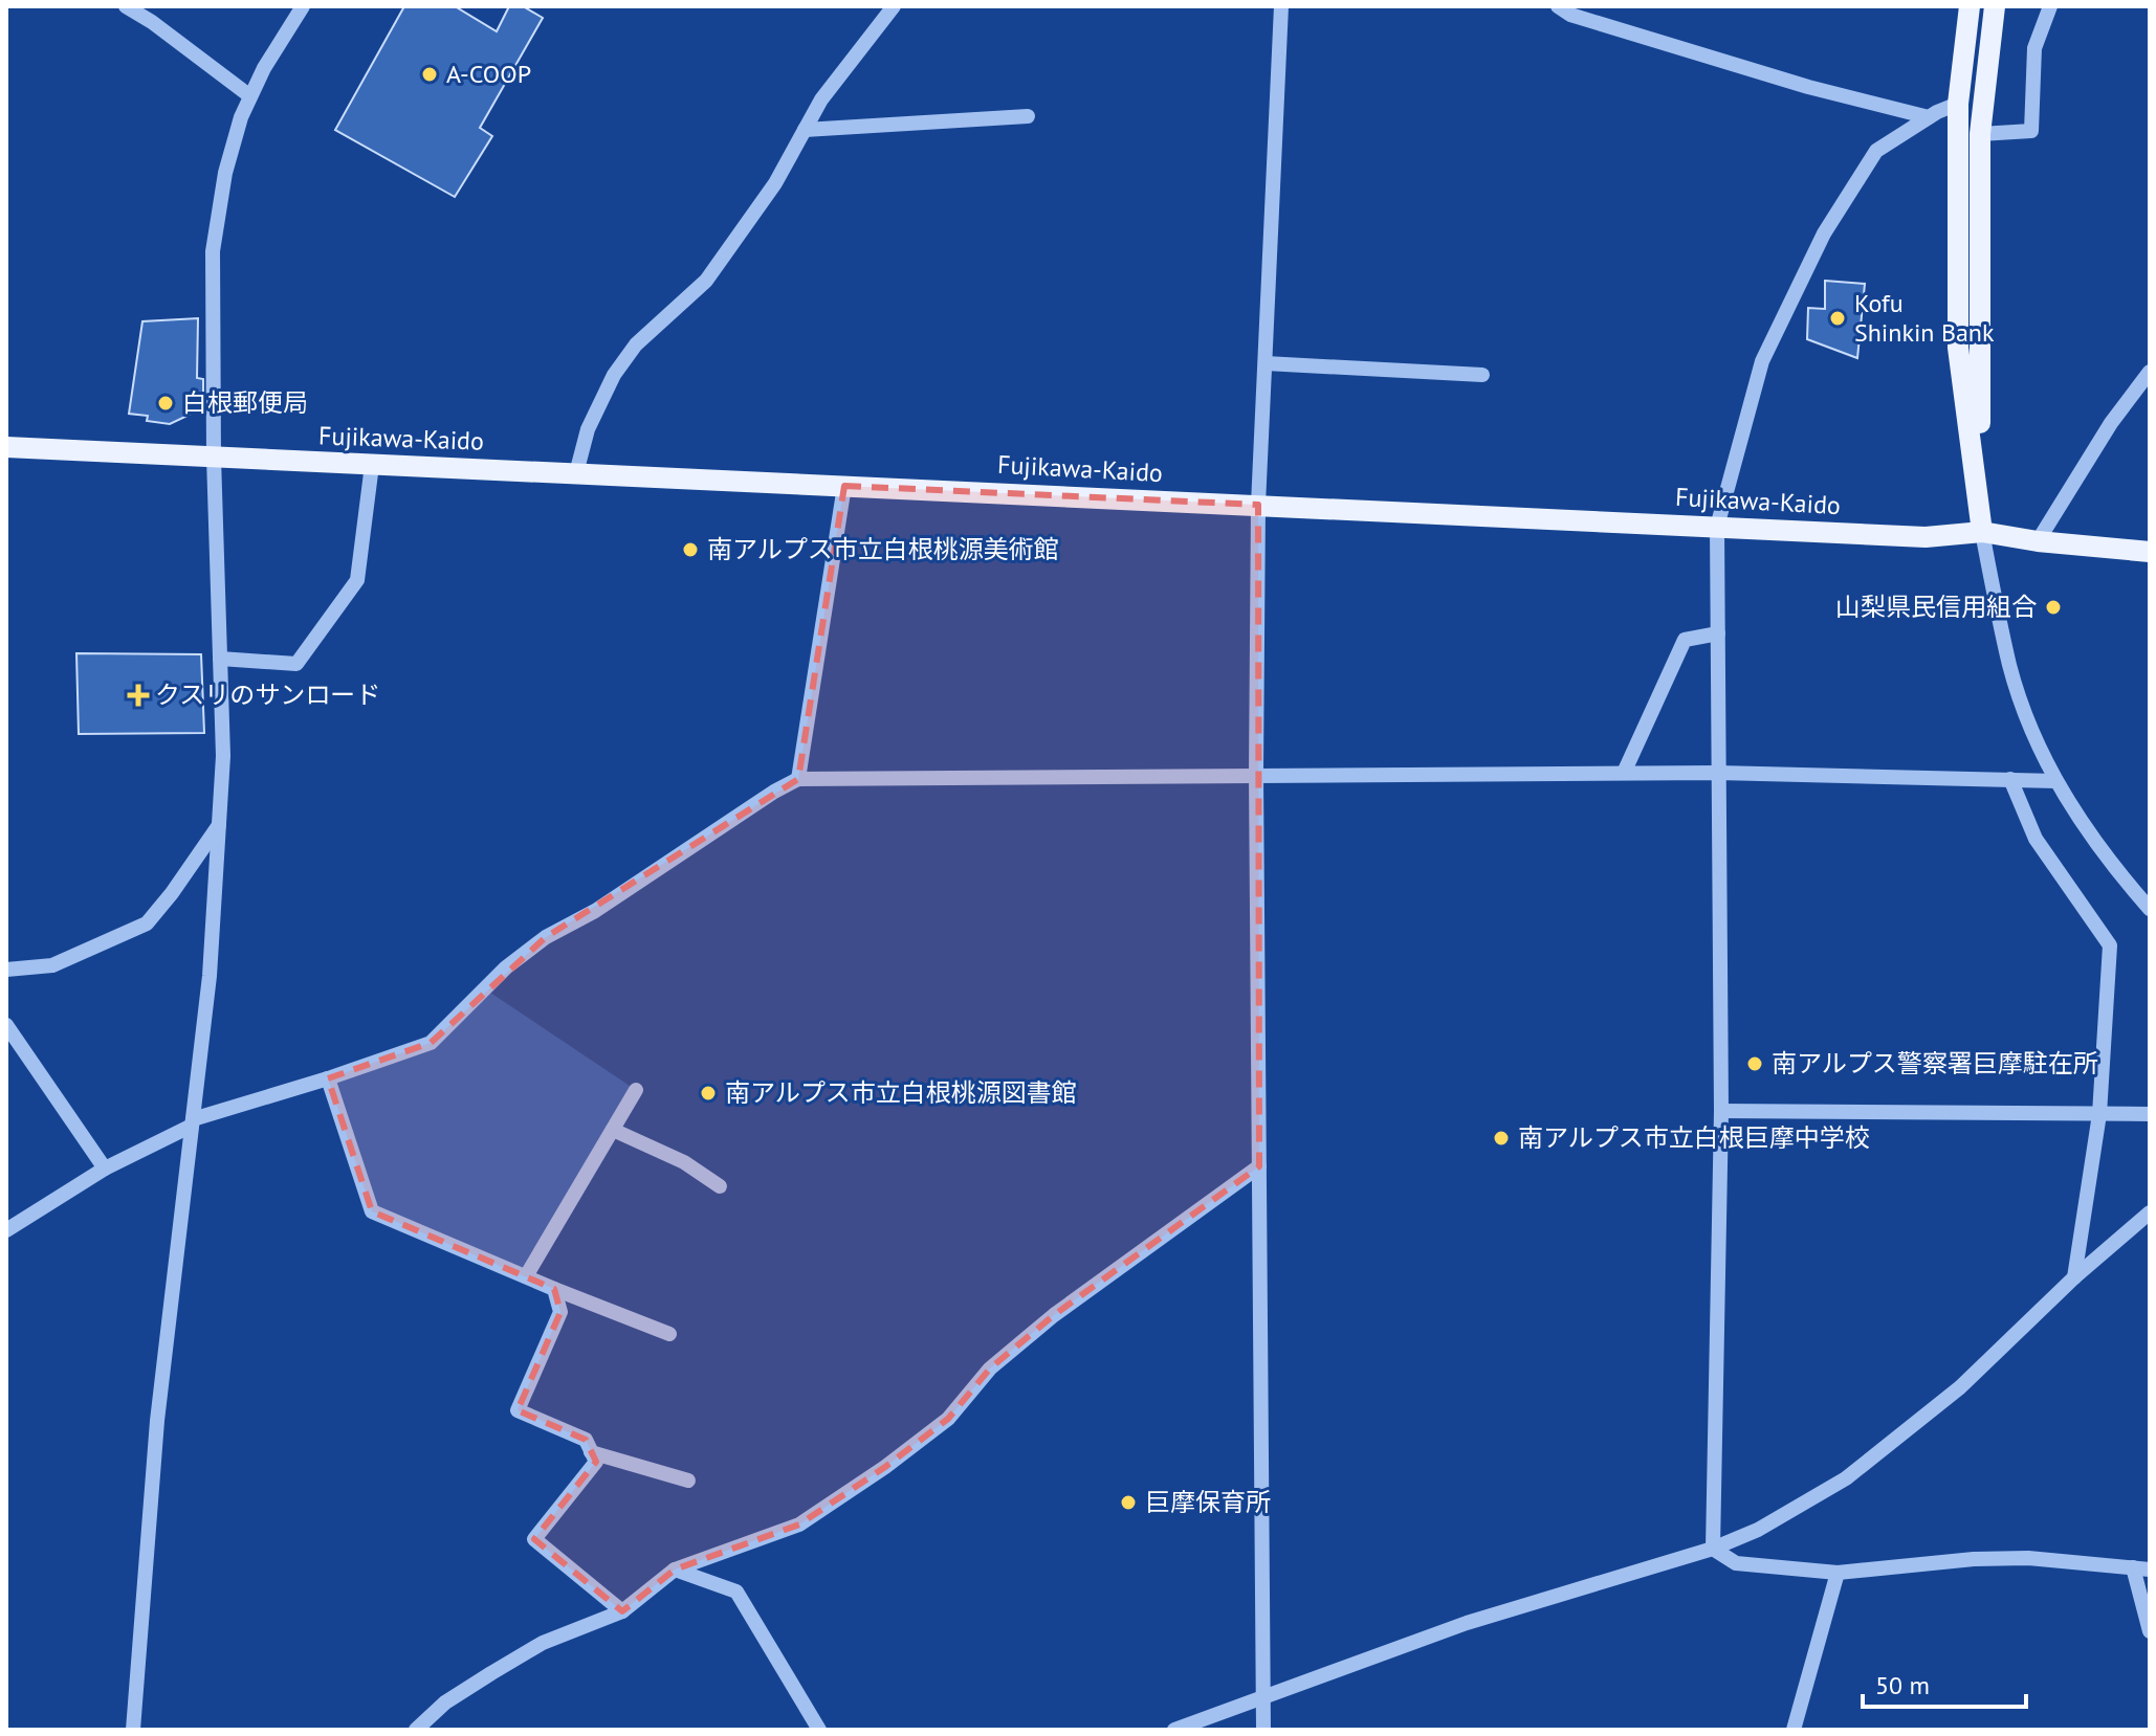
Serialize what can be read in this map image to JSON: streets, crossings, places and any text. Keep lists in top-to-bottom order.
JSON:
{
  "streets": {
    "main road": ["Fujikawa-Kaido"]
  },
  "places": {
    "other": [
      "A-COOP",
      "Kofu Shinkin Bank",
      "白根郵便局",
      "南アルプス市立白根桃源美術館",
      "山梨県民信用組合",
      "南アルプス警察署巨摩駐在所",
      "南アルプス市立白根桃源図書館",
      "南アルプス市立白根巨摩中学校",
      "巨摩保育所"
    ],
    "health": ["クスリのサンロード"]
  },
  "scale_bar": "50 m"
}
